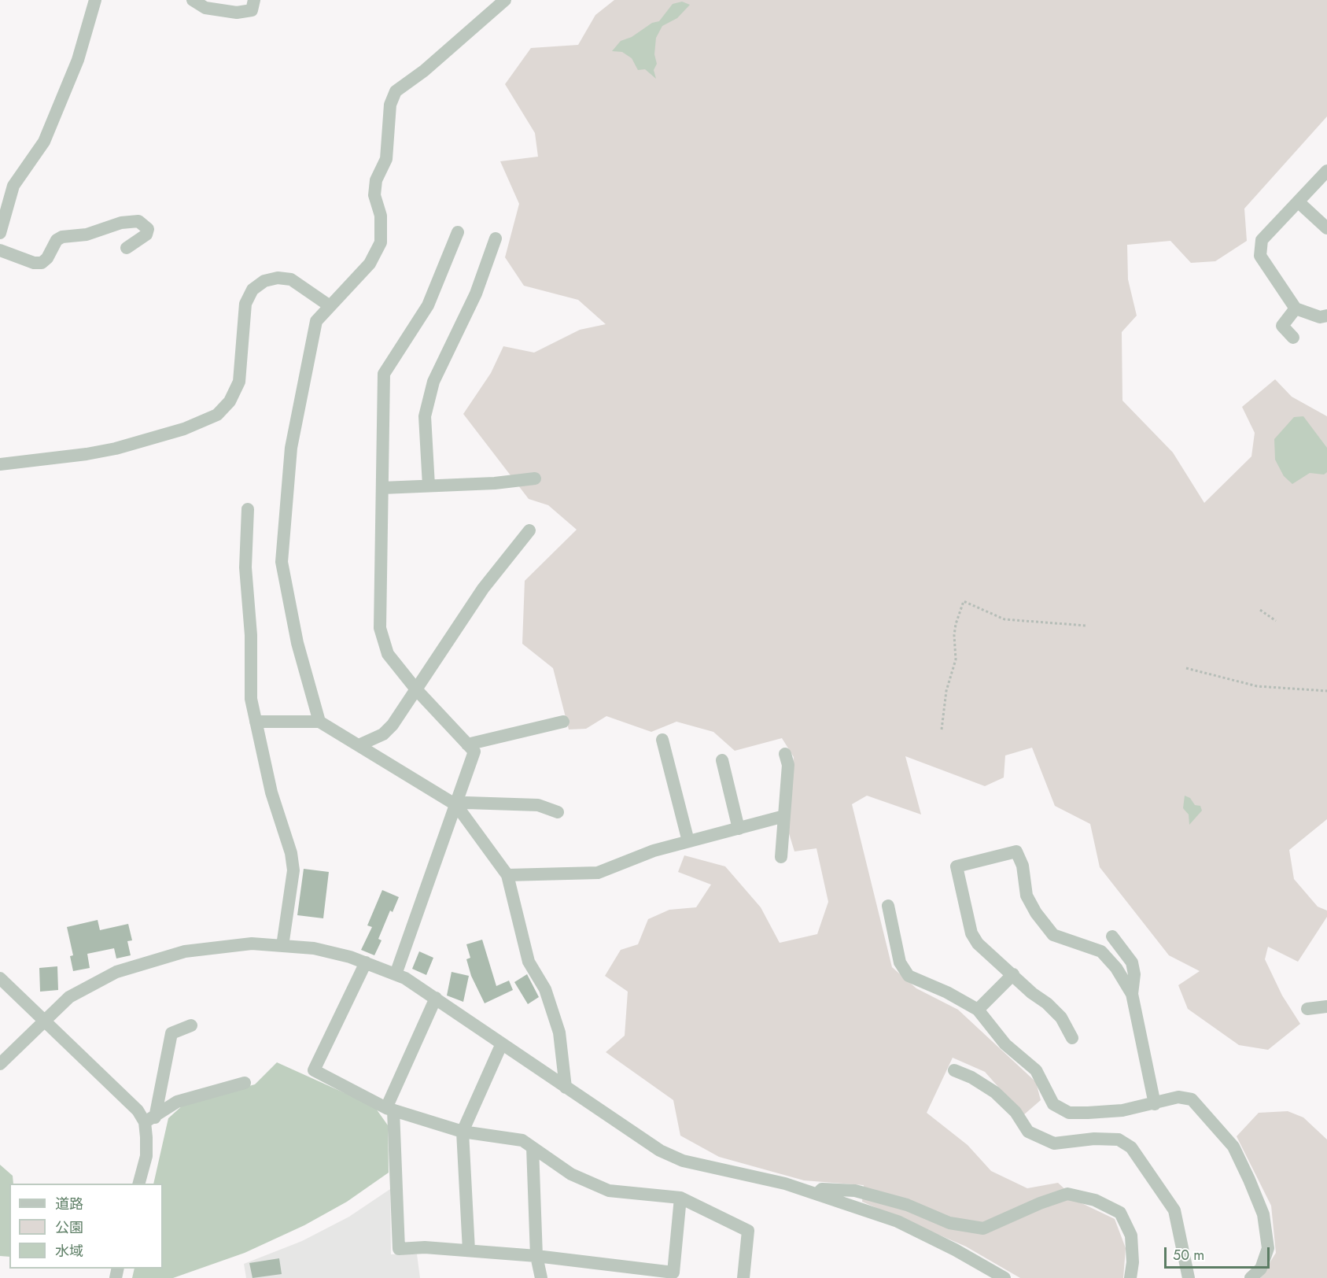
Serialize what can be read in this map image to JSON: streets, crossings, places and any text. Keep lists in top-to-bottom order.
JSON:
{
  "legend": ["道路", "公園", "水域"],
  "scale_bar": "50 m"
}
